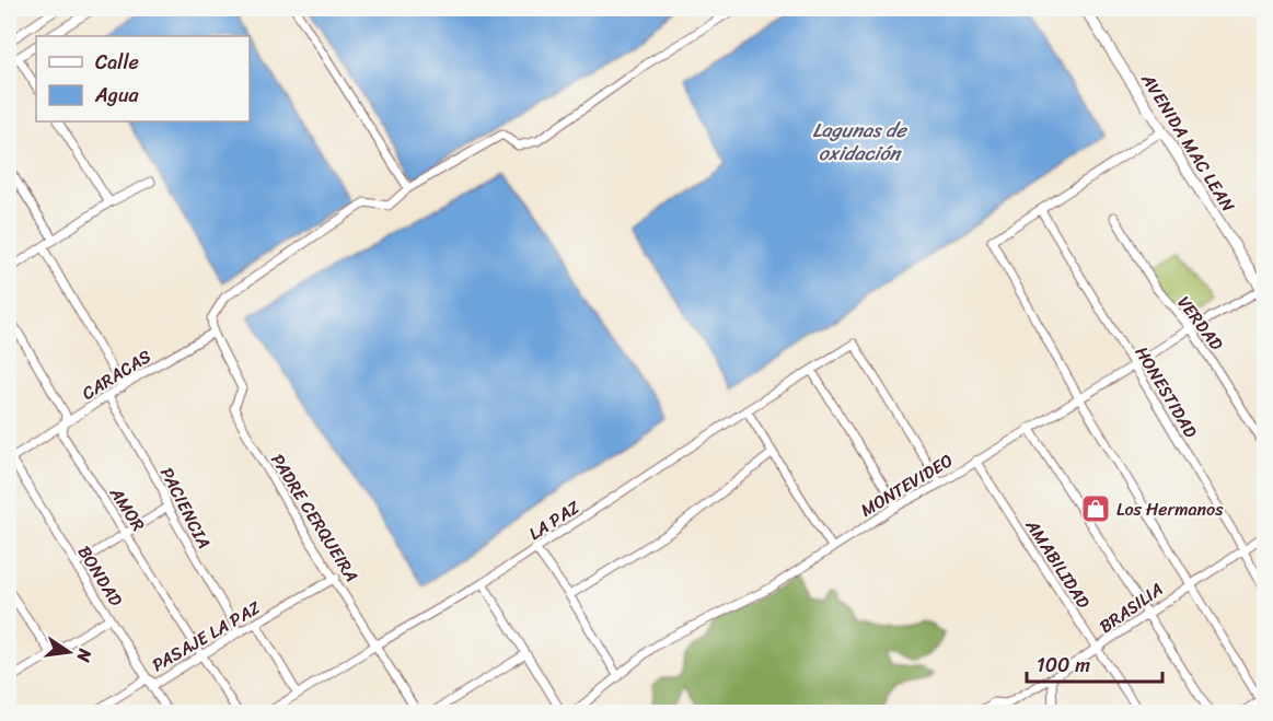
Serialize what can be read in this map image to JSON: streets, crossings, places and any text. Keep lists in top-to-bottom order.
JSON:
{
  "streets": {
    "main road": ["AVENIDA MAC LEAN"],
    "street": [
      "VERDAD",
      "CARACAS",
      "HONESTIDAD",
      "MONTEVIDEO",
      "PACIENCIA",
      "AMOR",
      "PADRE CERQUEIRA",
      "LA PAZ",
      "AMABILIDAD",
      "BONDAD",
      "BRASILIA",
      "PASAJE LA PAZ"
    ]
  },
  "crossings": [
    ["AVENIDA MAC LEAN", "MONTEVIDEO"],
    ["VERDAD", "MONTEVIDEO"],
    ["CARACAS", "PACIENCIA"],
    ["CARACAS", "AMOR"],
    ["CARACAS", "PADRE CERQUEIRA"],
    ["CARACAS", "BONDAD"],
    ["HONESTIDAD", "MONTEVIDEO"],
    ["HONESTIDAD", "BRASILIA"],
    ["MONTEVIDEO", "LA PAZ"],
    ["MONTEVIDEO", "AMABILIDAD"],
    ["PACIENCIA", "PASAJE LA PAZ"],
    ["AMOR", "PASAJE LA PAZ"],
    ["PADRE CERQUEIRA", "LA PAZ"],
    ["PADRE CERQUEIRA", "PASAJE LA PAZ"],
    ["AMABILIDAD", "BRASILIA"],
    ["BONDAD", "PASAJE LA PAZ"]
  ],
  "water": ["Lagunas de oxidación"],
  "places": {
    "shop": ["Los Hermanos"]
  },
  "legend": ["Calle", "Agua"],
  "scale_bar": "100 m",
  "north": "right"
}
